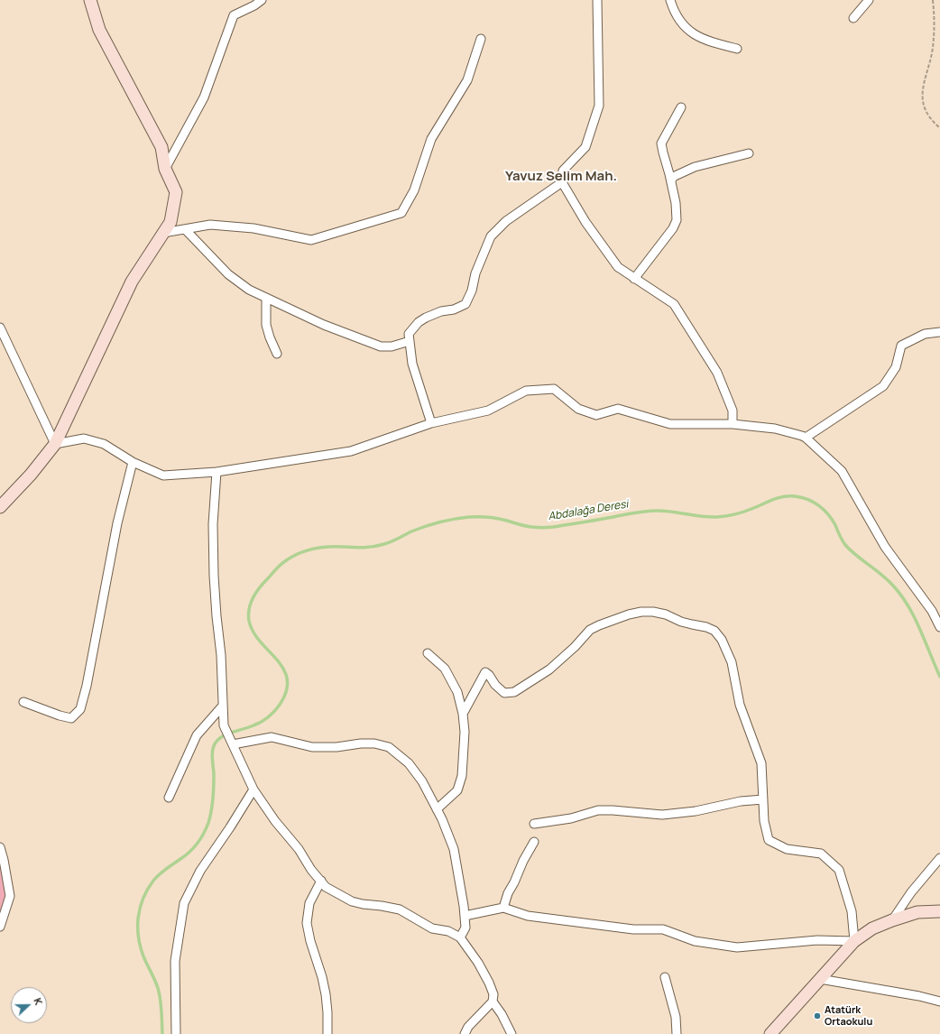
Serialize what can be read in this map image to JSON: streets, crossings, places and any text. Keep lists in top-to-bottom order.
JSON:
{
  "districts": ["Yavuz Selim Mah."],
  "water": ["Abdalağa Deresi"],
  "places": ["Atatürk Ortaokulu"],
  "north": "right"
}
